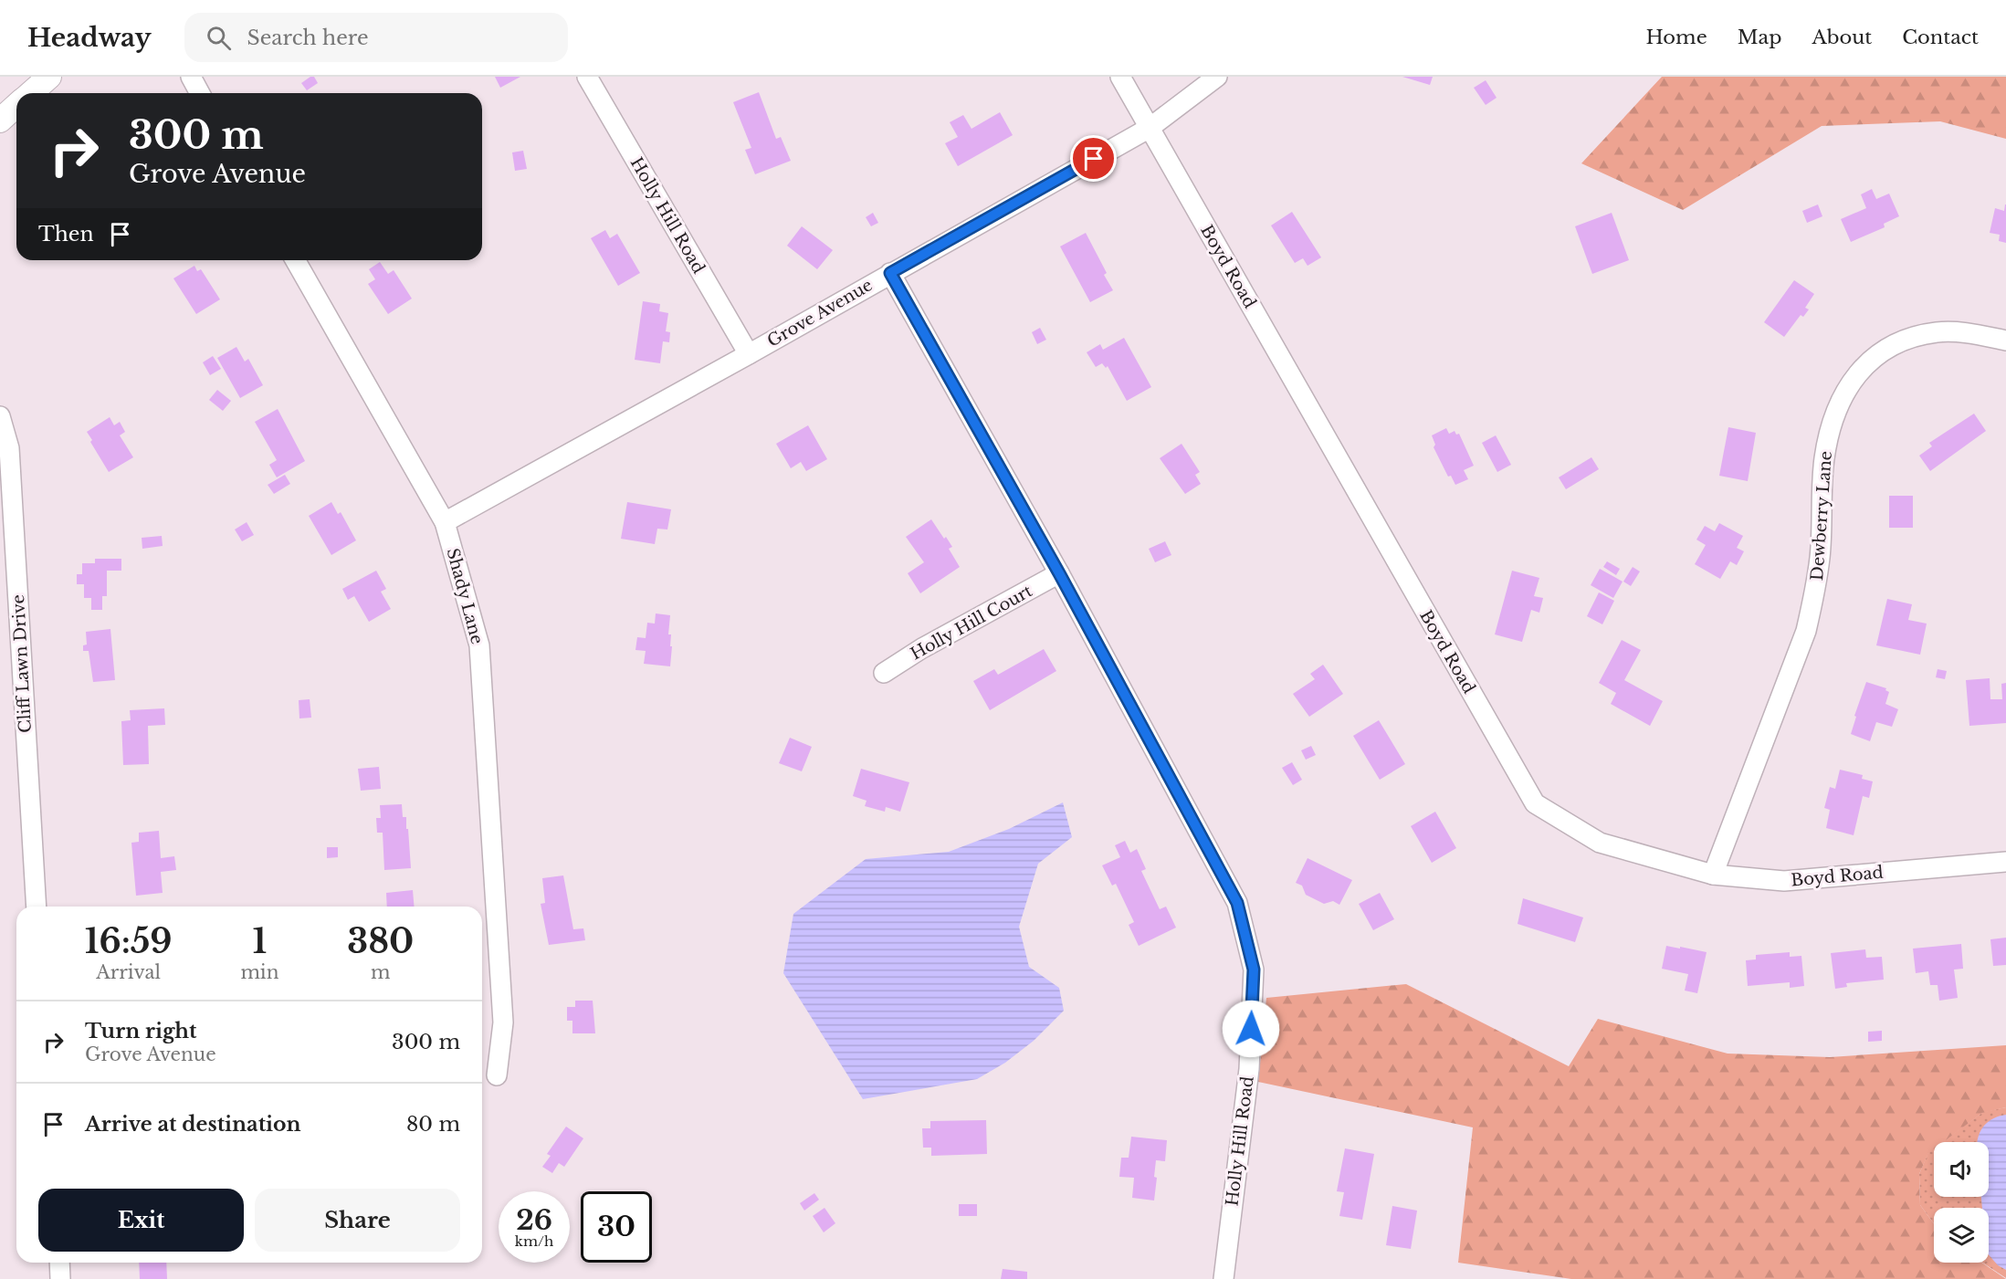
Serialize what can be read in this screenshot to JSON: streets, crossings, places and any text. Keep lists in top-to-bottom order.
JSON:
{
  "streets": {
    "street": [
      "Holly Hill Road",
      "Boyd Road",
      "Grove Avenue",
      "Dewberry Lane",
      "Shady Lane",
      "Holly Hill Court",
      "Cliff Lawn Drive"
    ]
  },
  "crossings": [
    ["Holly Hill Road", "Grove Avenue"],
    ["Holly Hill Road", "Holly Hill Court"],
    ["Boyd Road", "Grove Avenue"],
    ["Boyd Road", "Dewberry Lane"],
    ["Grove Avenue", "Shady Lane"]
  ],
  "page": {
    "header": "Headway",
    "search": "Search here",
    "nav": [
      "Home",
      "Map",
      "About",
      "Contact"
    ],
    "turn": ["300 m", "Grove Avenue"],
    "then": "Then",
    "eta": [
      "16:59",
      "Arrival",
      "1",
      "min",
      "380",
      "m"
    ],
    "list": [
      {
        "name": "Turn right",
        "note": "Grove Avenue",
        "value": "300 m"
      },
      {
        "name": "Arrive at destination",
        "value": "80 m"
      }
    ],
    "buttons": ["Exit", "Share"],
    "speed": "26 km/h",
    "limit": "30"
  }
}
